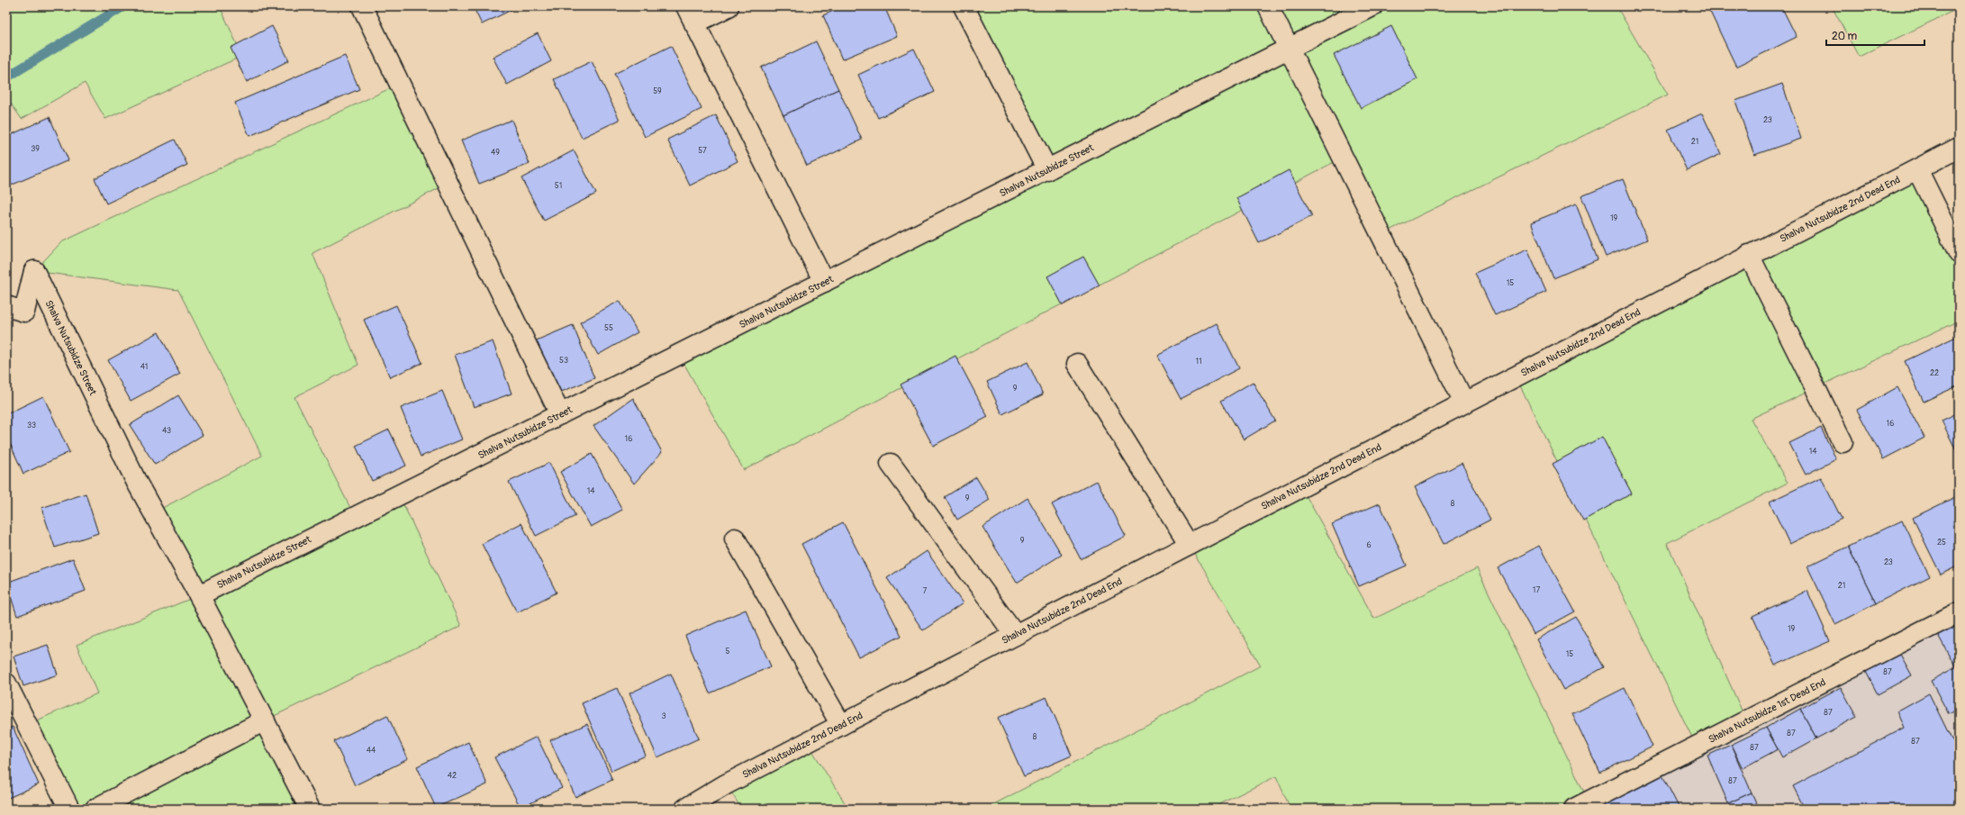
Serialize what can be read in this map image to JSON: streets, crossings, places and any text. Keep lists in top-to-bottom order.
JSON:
{
  "streets": {
    "street": ["Shalva Nutsubidze Street", "Shalva Nutsubidze 2nd Dead End", "Shalva Nutsubidze 1st Dead End"]
  },
  "house_numbers": [
    "59",
    "23",
    "21",
    "39",
    "57",
    "49",
    "51",
    "19",
    "15",
    "55",
    "53",
    "11",
    "41",
    "22",
    "9",
    "16",
    "33",
    "43",
    "16",
    "14",
    "14",
    "9",
    "8",
    "9",
    "25",
    "6",
    "23",
    "21",
    "17",
    "7",
    "19",
    "5",
    "15",
    "87",
    "87",
    "3",
    "87",
    "8",
    "87",
    "87",
    "44",
    "42",
    "87"
  ],
  "scale_bar": "20 m"
}
